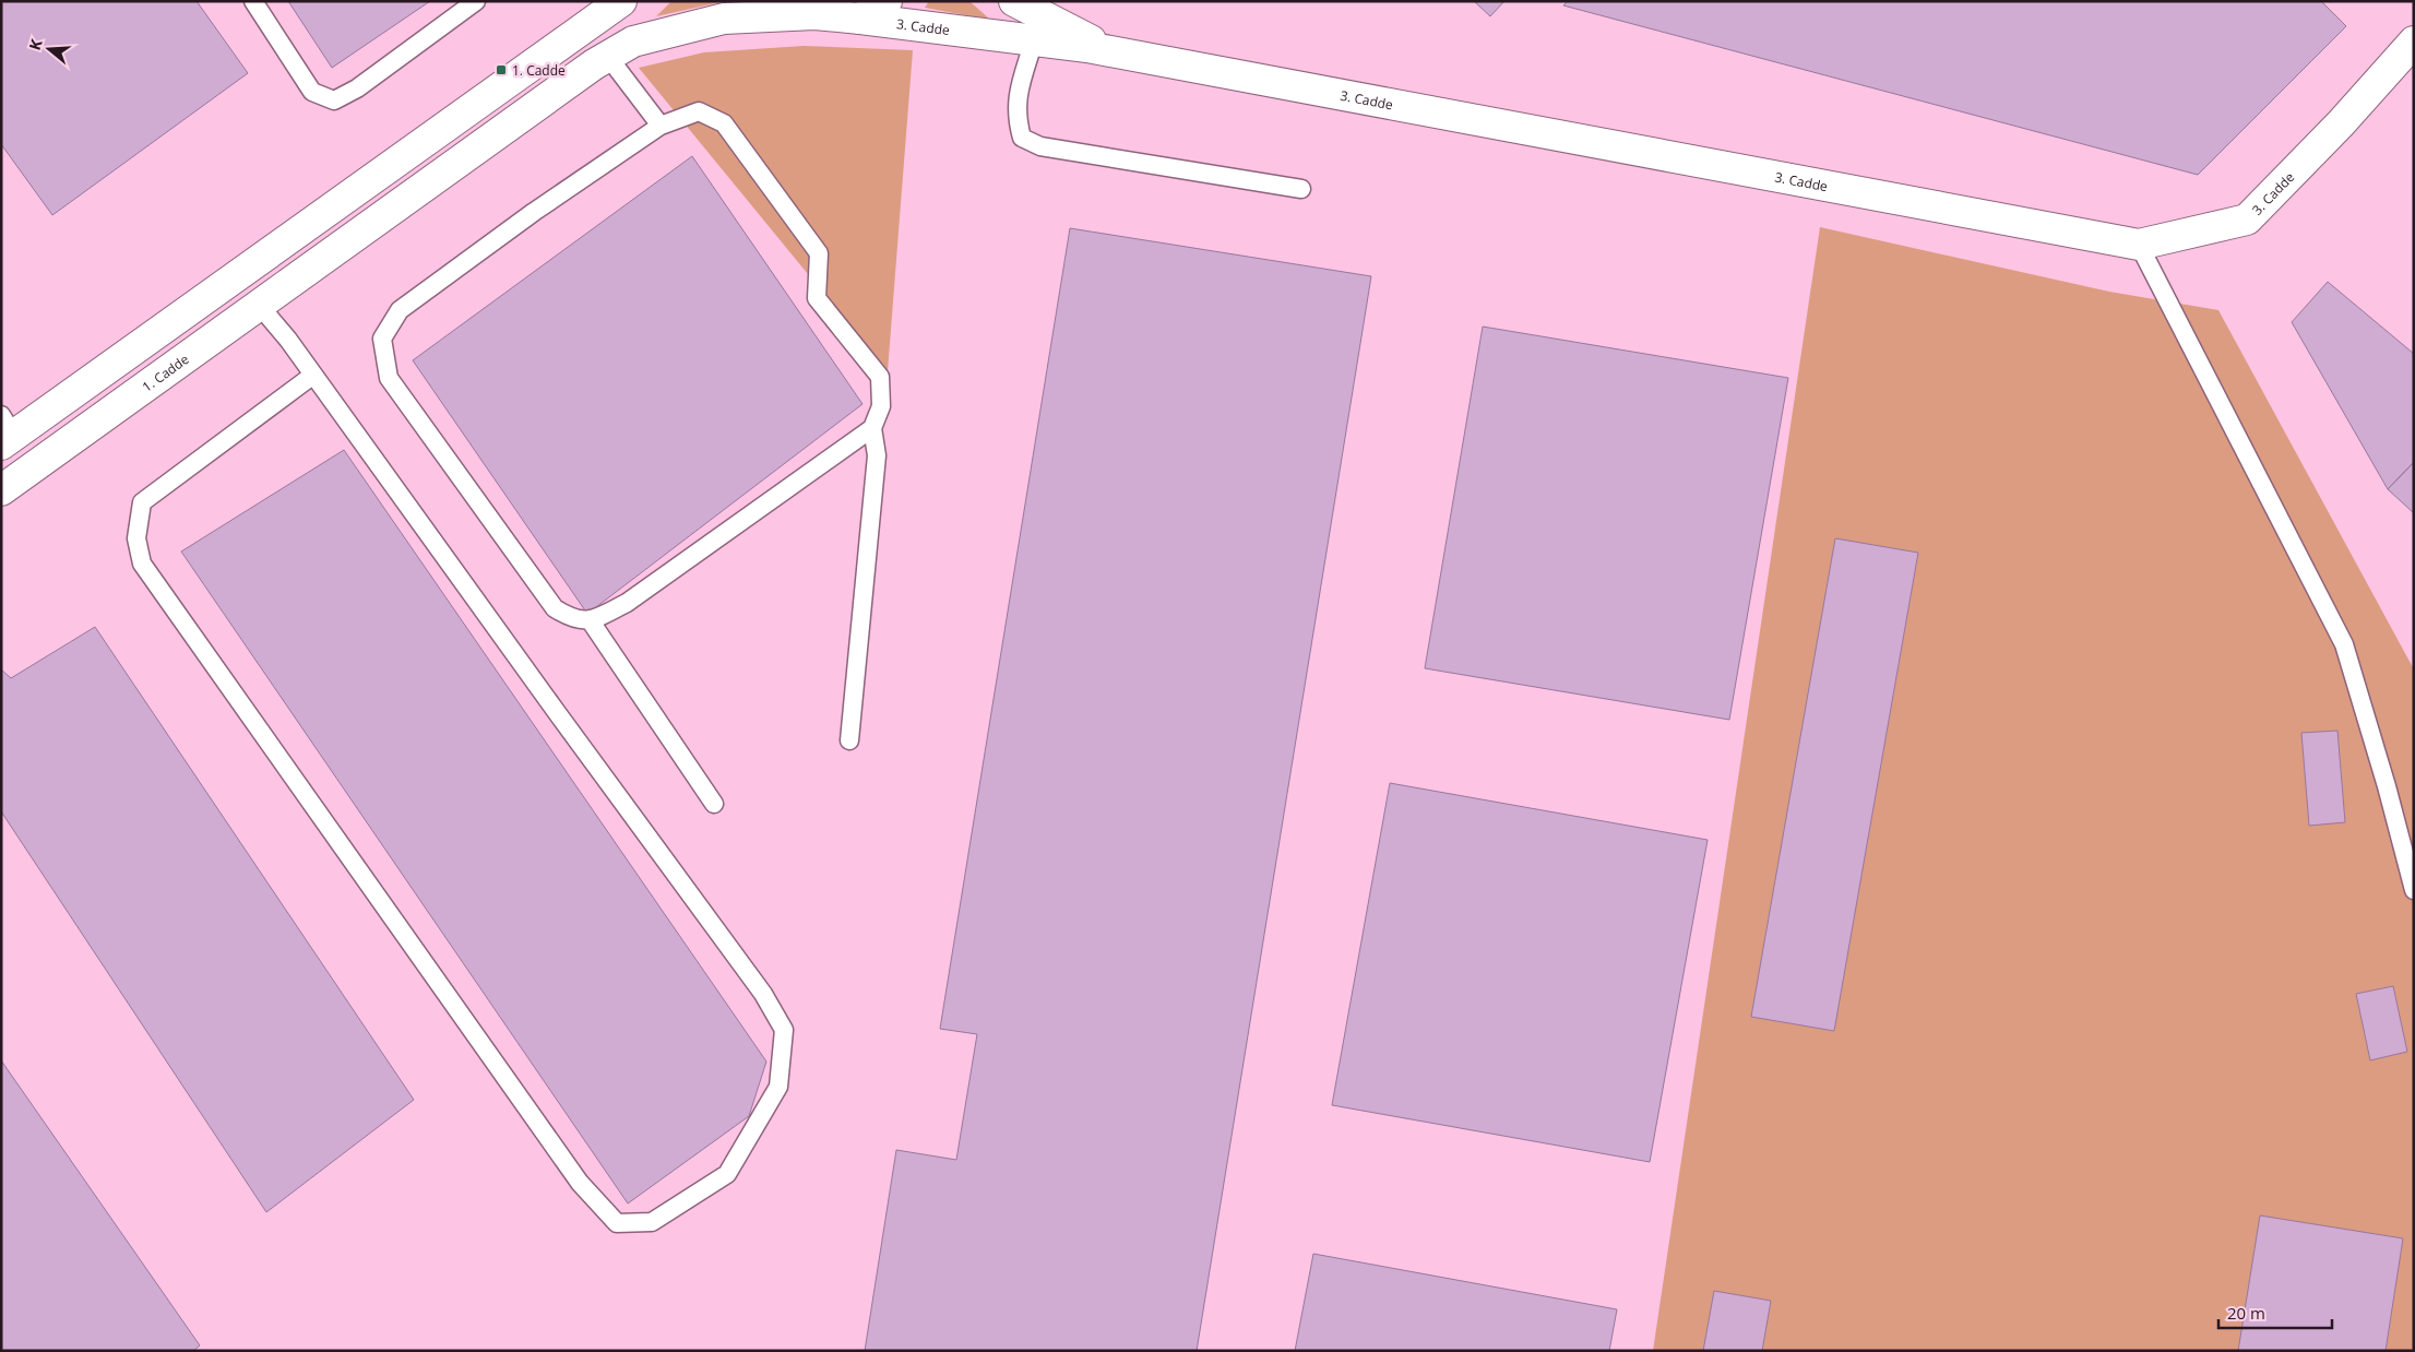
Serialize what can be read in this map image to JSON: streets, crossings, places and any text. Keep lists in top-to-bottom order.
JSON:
{
  "streets": {
    "street": ["3. Cadde", "1. Cadde"]
  },
  "crossings": [
    ["3. Cadde", "1. Cadde"]
  ],
  "places": {
    "transit": ["1. Cadde"]
  },
  "scale_bar": "20 m",
  "north": "left"
}
